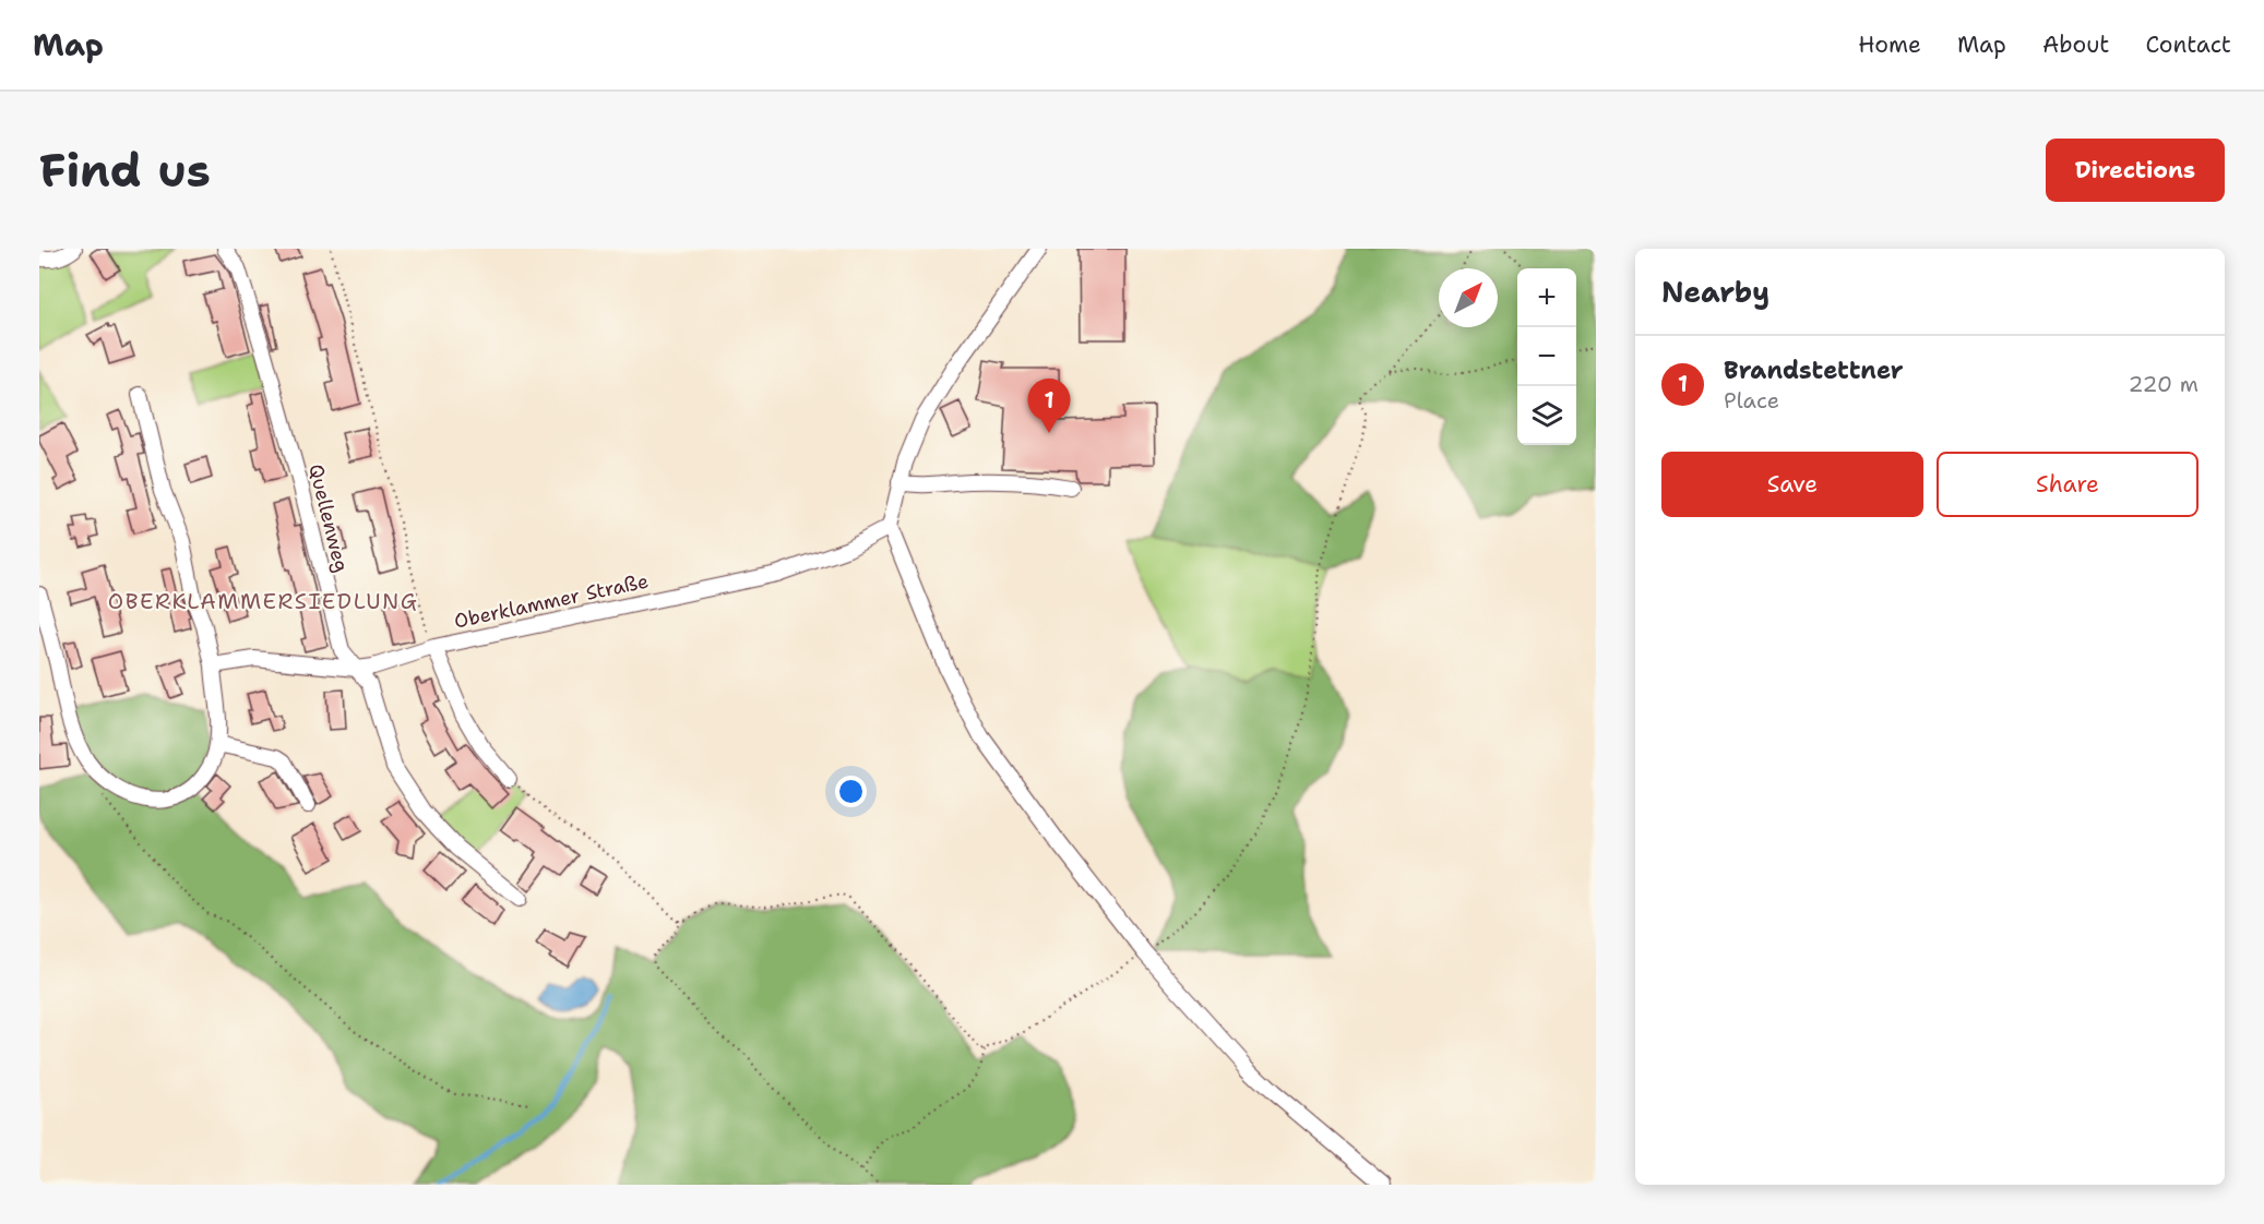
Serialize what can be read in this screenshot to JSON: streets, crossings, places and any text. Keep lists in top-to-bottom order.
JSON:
{
  "streets": {
    "street": ["Quellenweg", "Oberklammer Straße"]
  },
  "crossings": [
    ["Quellenweg", "Oberklammer Straße"]
  ],
  "districts": ["OBERKLAMMERSIEDLUNG"],
  "north": "top right",
  "page": {
    "header": "Map",
    "nav": [
      "Home",
      "Map",
      "About",
      "Contact"
    ],
    "buttons": [
      "Directions",
      ["Save", "Share"]
    ],
    "title": "Find us",
    "heading": "Nearby",
    "map_buttons": ["+", "−"],
    "list": [
      {
        "mark": "1",
        "name": "Brandstettner",
        "note": "Place",
        "value": "220 m"
      }
    ],
    "pins": "1"
  }
}
